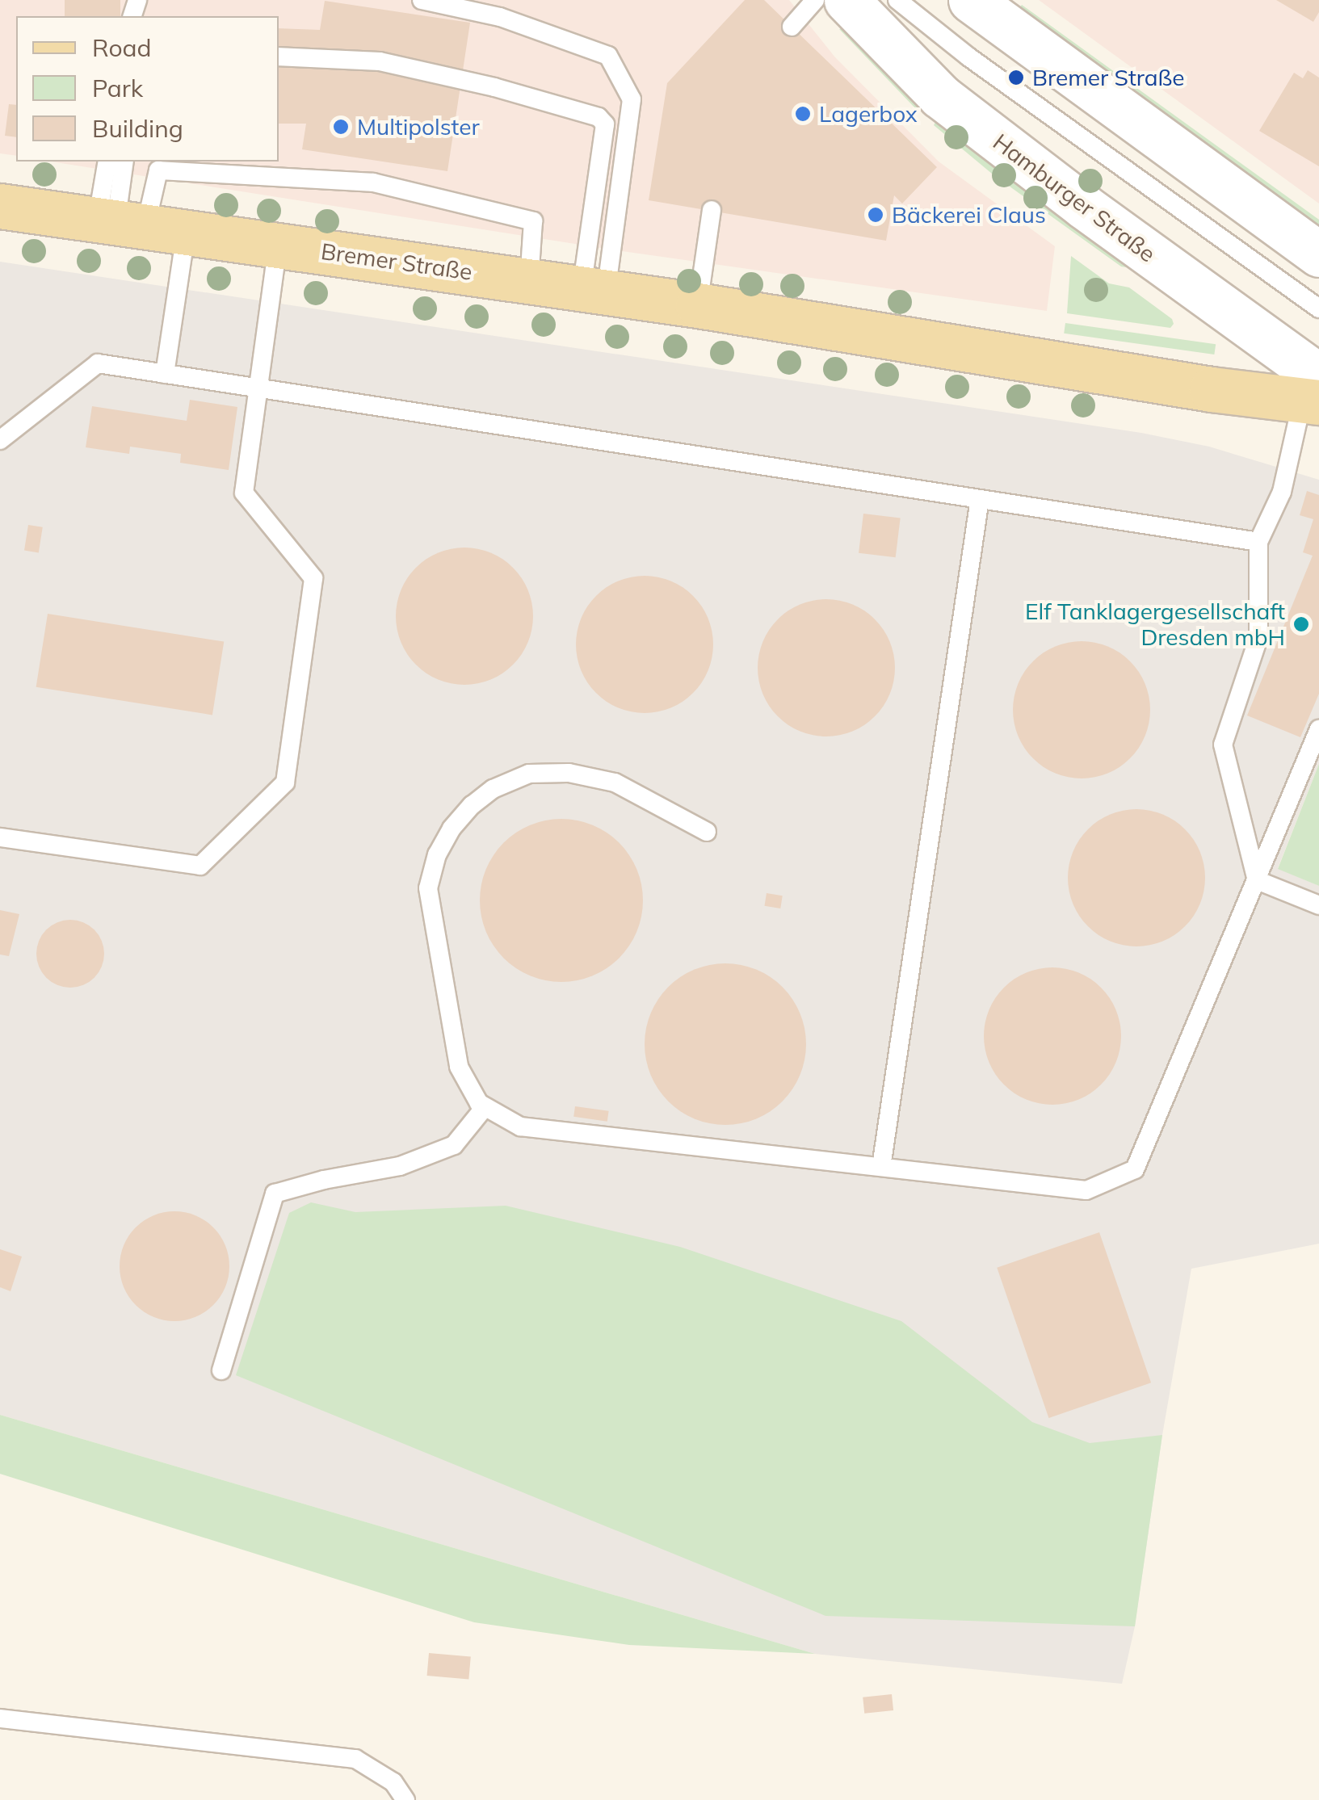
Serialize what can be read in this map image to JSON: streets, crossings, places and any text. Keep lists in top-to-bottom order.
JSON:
{
  "streets": {
    "main road": ["Hamburger Straße", "Bremer Straße"]
  },
  "crossings": [
    ["Hamburger Straße", "Bremer Straße"]
  ],
  "places": [
    "Bremer Straße",
    "Lagerbox",
    "Multipolster",
    "Bäckerei Claus",
    "Elf Tanklagergesellschaft Dresden mbH"
  ],
  "legend": ["Road", "Park", "Building"]
}
